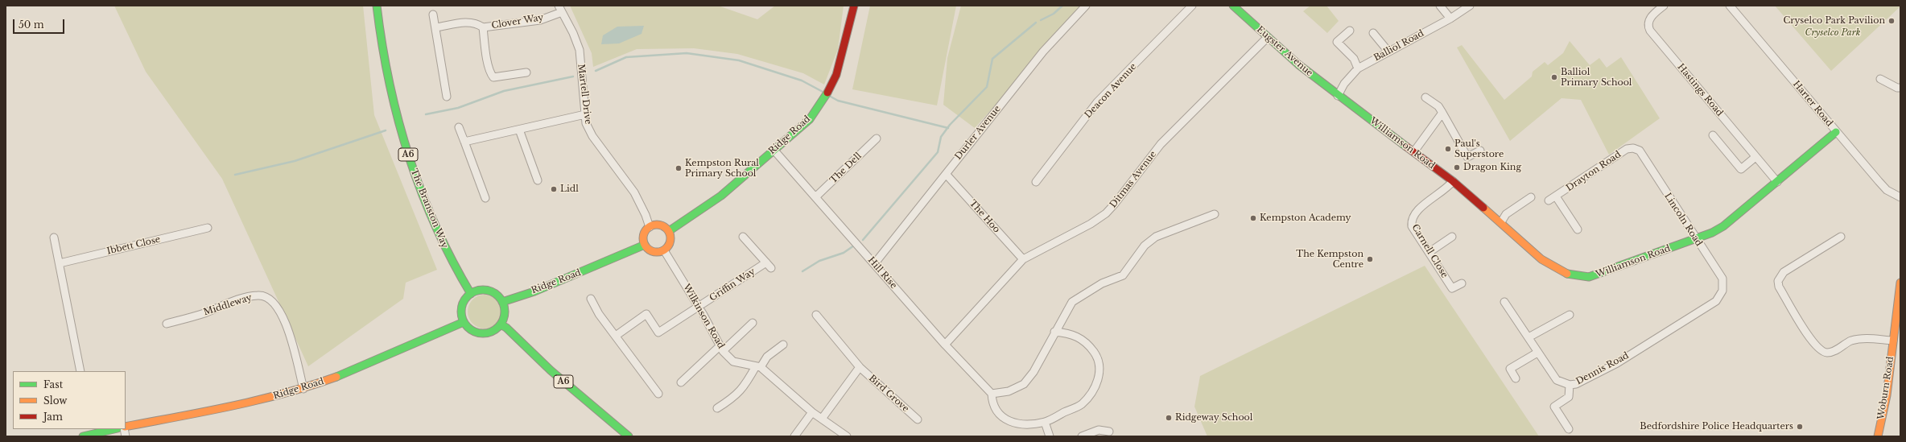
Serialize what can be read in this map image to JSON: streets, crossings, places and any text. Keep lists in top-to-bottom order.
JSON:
{
  "streets": {
    "main road": [
      "Eugster Avenue",
      "Ridge Road",
      "Williamson Road",
      "A6",
      "The Branston Way",
      "Woburn Road"
    ],
    "street": [
      "Clover Way",
      "Balliol Road",
      "Hastings Road",
      "Deacon Avenue",
      "Martell Drive",
      "Harter Road",
      "Durler Avenue",
      "The Dell",
      "Drayton Road",
      "Ditmas Avenue",
      "The Hoo",
      "Lincoln Road",
      "Ibbett Close",
      "Carnell Close",
      "Hill Rise",
      "Griffin Way",
      "Middleway",
      "Wilkinson Road",
      "Dennis Road",
      "Bird Grove"
    ]
  },
  "crossings": [
    ["Clover Way", "Martell Drive"],
    ["Balliol Road", "Eugster Avenue"],
    ["Balliol Road", "Williamson Road"],
    ["Eugster Avenue", "Williamson Road"],
    ["Eugster Avenue", "Ditmas Avenue"],
    ["Hastings Road", "Williamson Road"],
    ["Martell Drive", "Ridge Road"],
    ["Martell Drive", "Wilkinson Road"],
    ["Harter Road", "Williamson Road"],
    ["Durler Avenue", "The Hoo"],
    ["Durler Avenue", "Hill Rise"],
    ["Ridge Road", "A6"],
    ["Ridge Road", "The Branston Way"],
    ["Ridge Road", "Hill Rise"],
    ["Ridge Road", "Middleway"],
    ["Ridge Road", "Wilkinson Road"],
    ["Williamson Road", "Lincoln Road"],
    ["Williamson Road", "Carnell Close"],
    ["A6", "The Branston Way"],
    ["The Dell", "Hill Rise"],
    ["Drayton Road", "Lincoln Road"],
    ["Ditmas Avenue", "The Hoo"],
    ["Ditmas Avenue", "Hill Rise"],
    ["Lincoln Road", "Dennis Road"],
    ["Griffin Way", "Wilkinson Road"]
  ],
  "parks": ["Cryselco Park"],
  "places": [
    "Cryselco Park Pavilion",
    "Balliol Primary School",
    "Paul's Superstore",
    "Dragon King",
    "Kempston Rural Primary School",
    "Lidl",
    "Kempston Academy",
    "The Kempston Centre",
    "Ridgeway School",
    "Bedfordshire Police Headquarters"
  ],
  "legend": ["Fast", "Slow", "Jam"],
  "scale_bar": "50 m"
}
